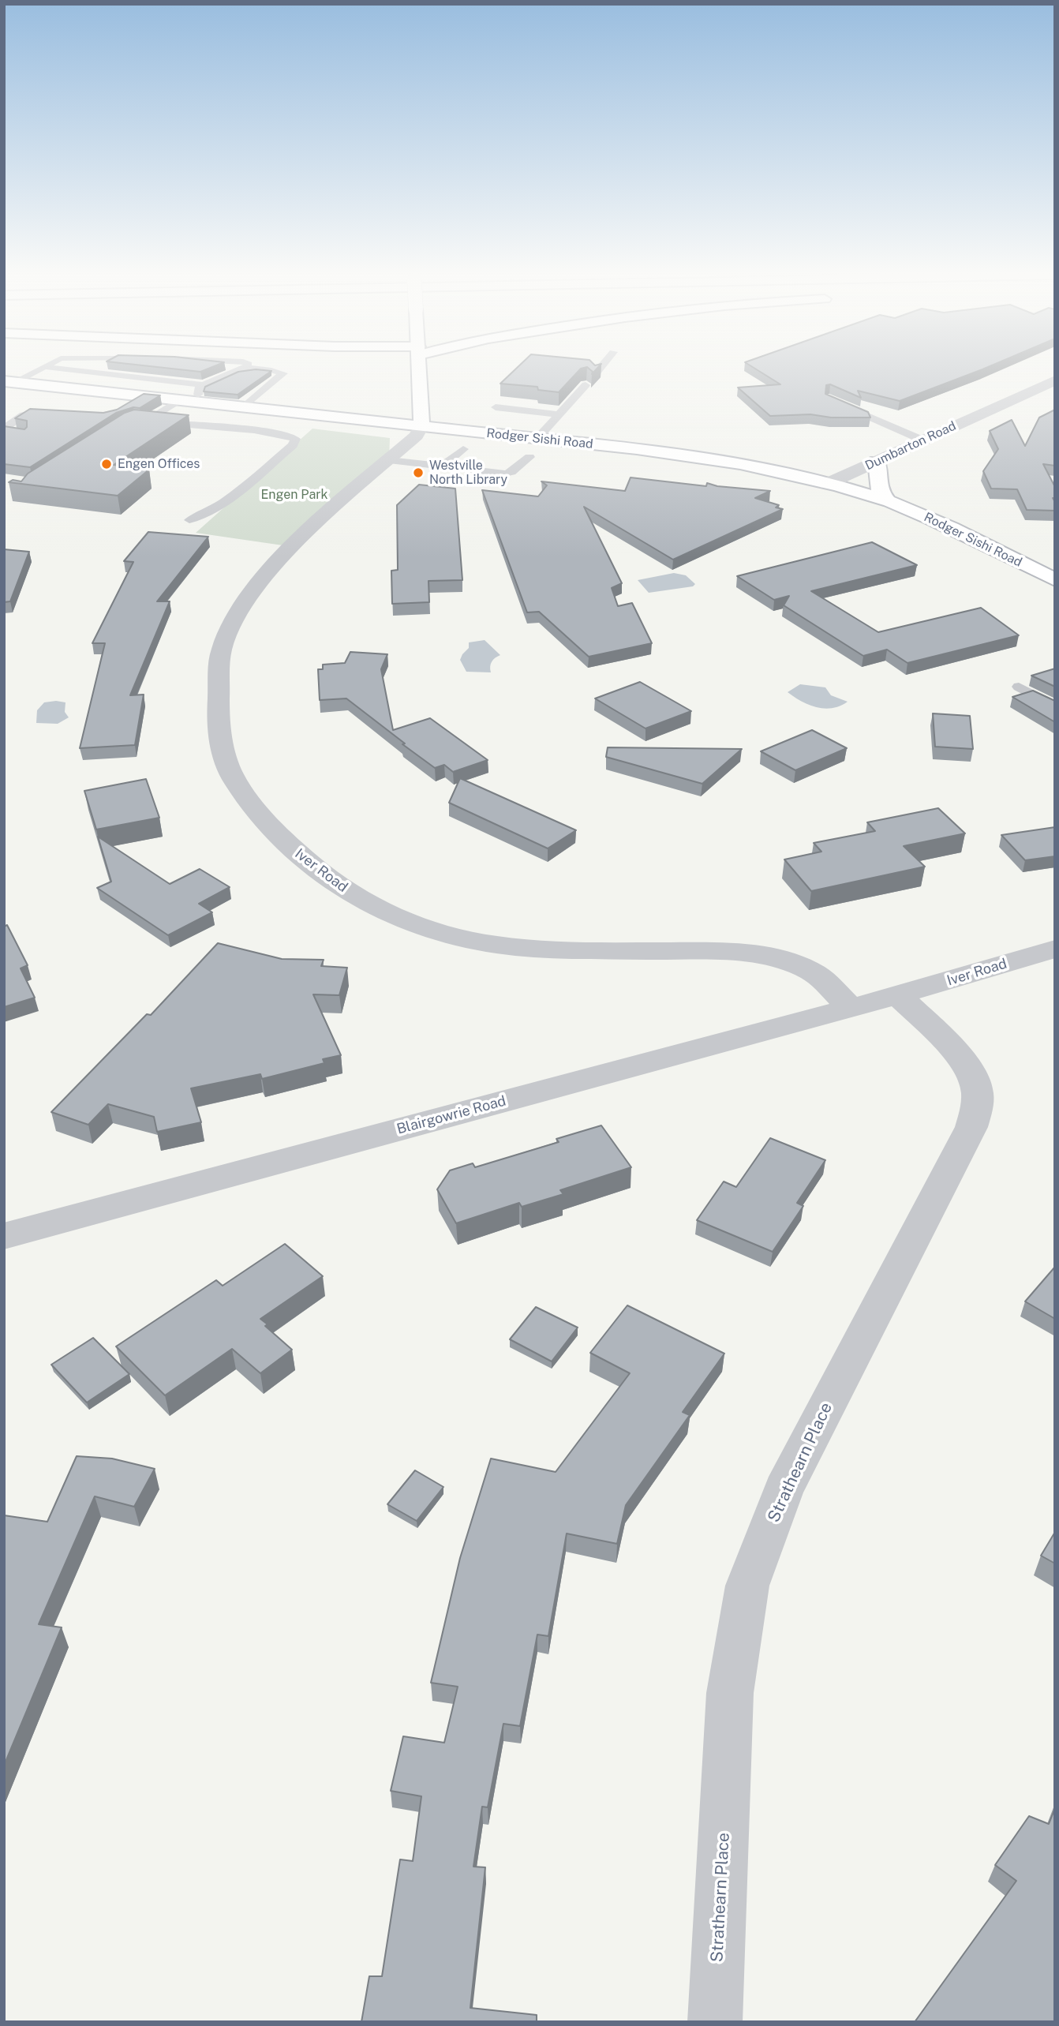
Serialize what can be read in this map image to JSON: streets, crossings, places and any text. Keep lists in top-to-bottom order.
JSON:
{
  "streets": {
    "main road": ["Rodger Sishi Road"],
    "street": [
      "Dumbarton Road",
      "Iver Road",
      "Blairgowrie Road",
      "Strathearn Place"
    ]
  },
  "crossings": [
    ["Rodger Sishi Road", "Dumbarton Road"],
    ["Rodger Sishi Road", "Iver Road"],
    ["Iver Road", "Blairgowrie Road"],
    ["Iver Road", "Strathearn Place"],
    ["Blairgowrie Road", "Strathearn Place"]
  ],
  "parks": ["Engen Park"],
  "places": ["Engen Offices", "Westville North Library"]
}
